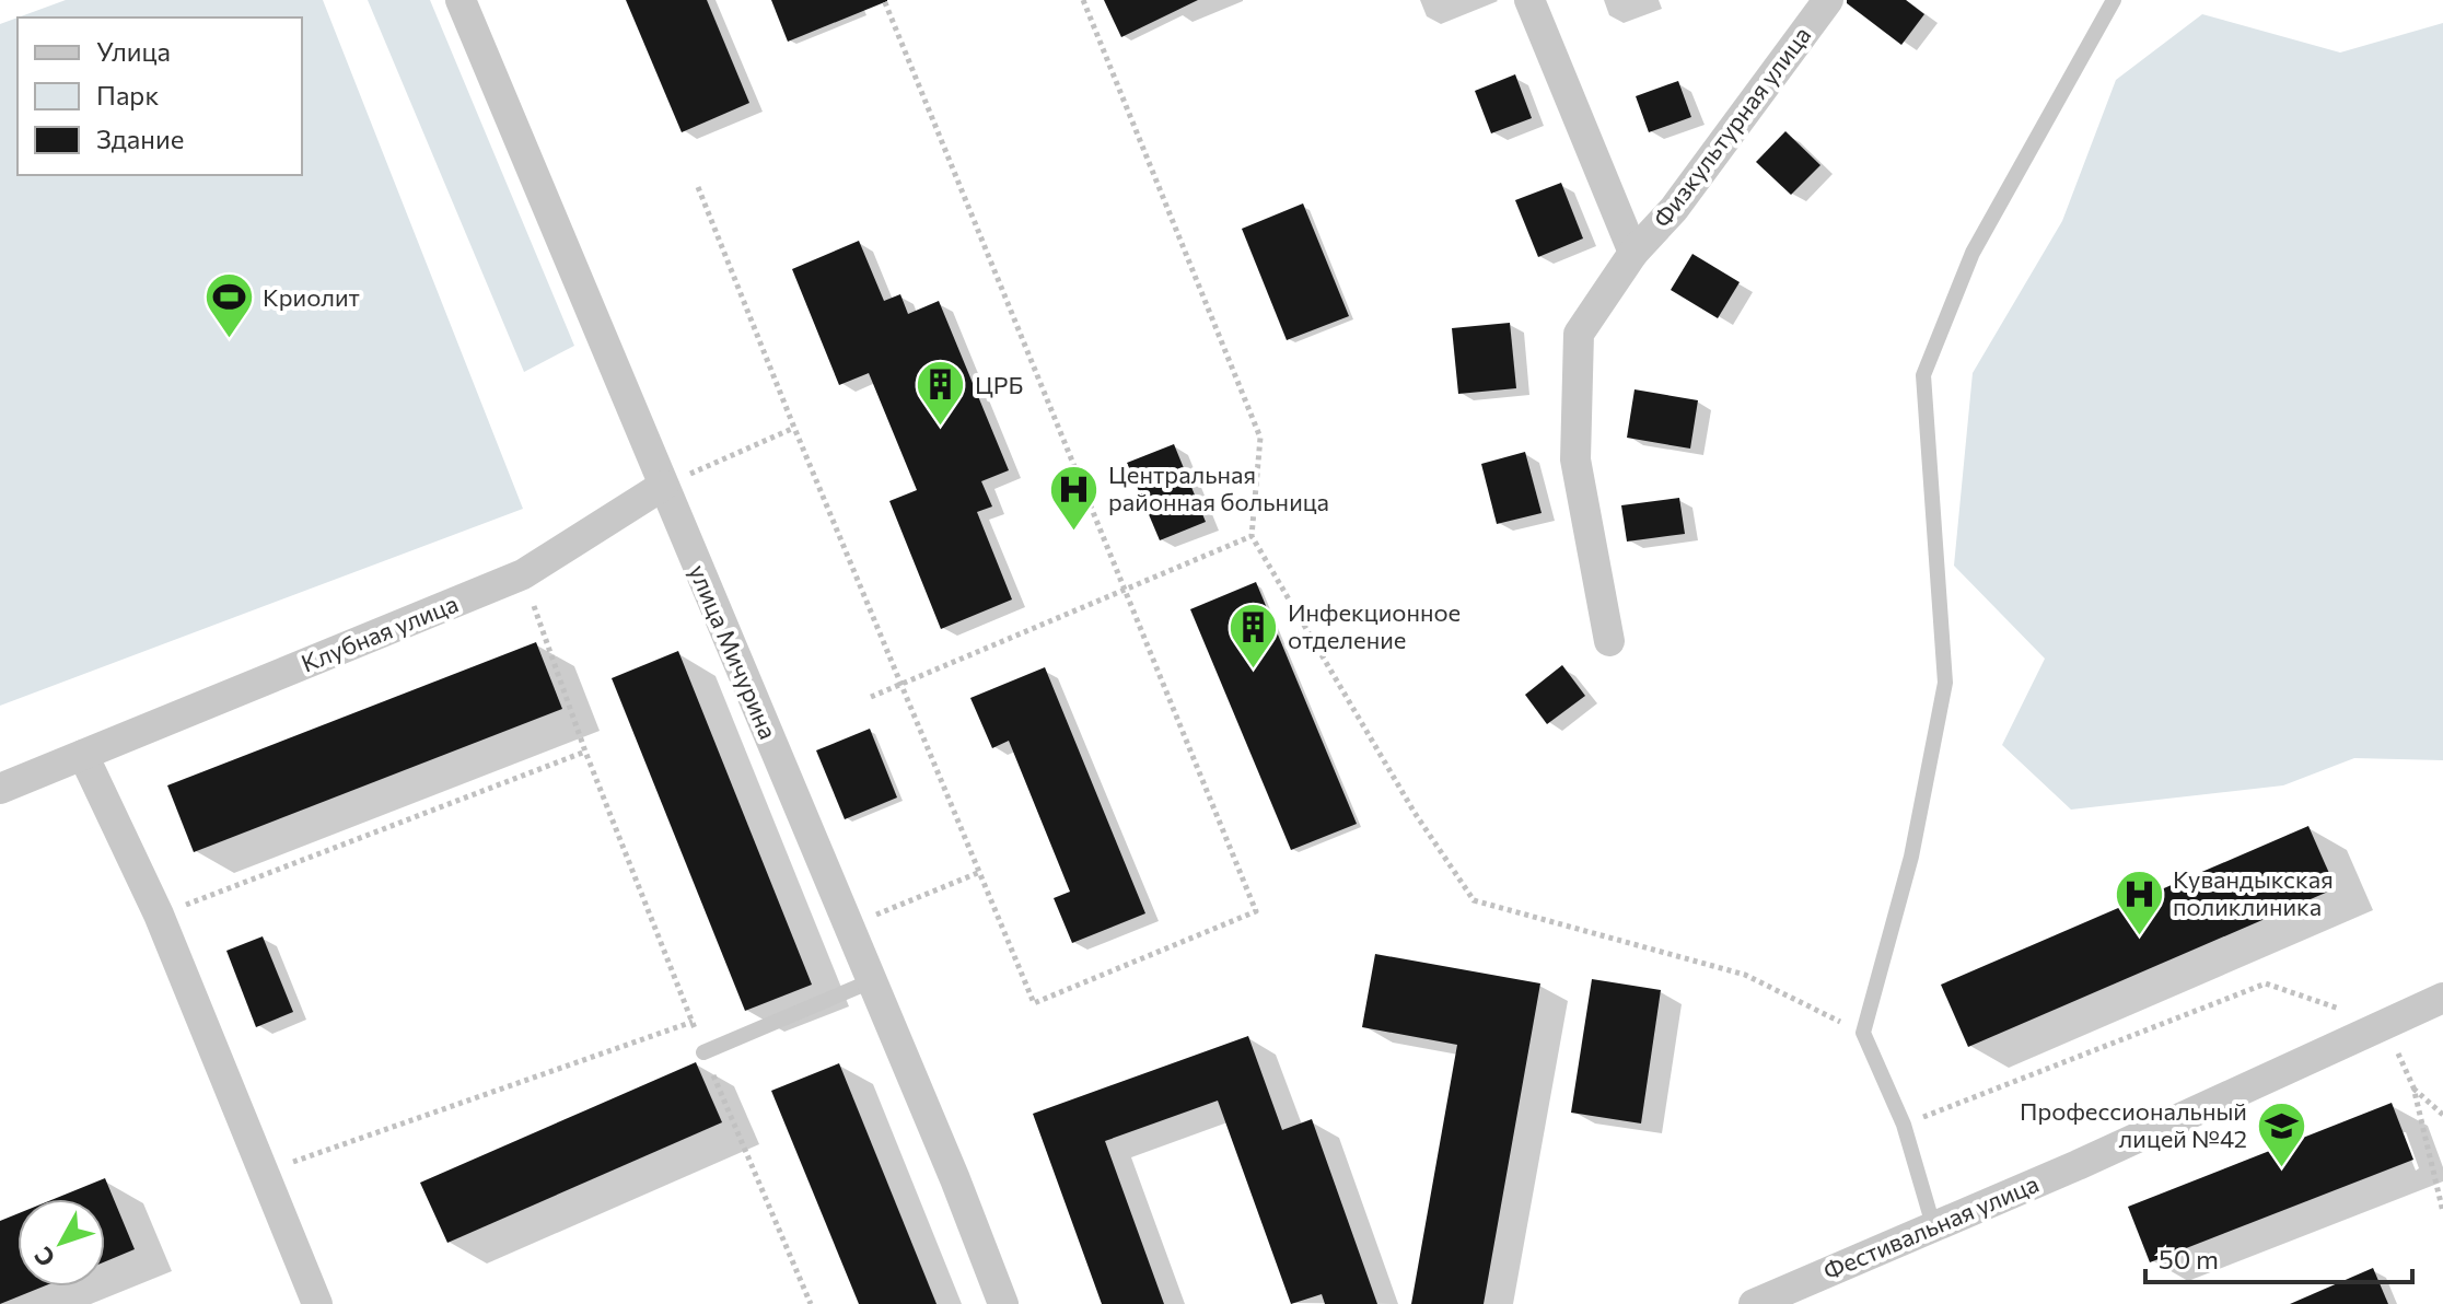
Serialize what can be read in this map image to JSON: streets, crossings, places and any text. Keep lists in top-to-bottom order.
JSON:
{
  "streets": {
    "street": [
      "Физкультурная улица",
      "Клубная улица",
      "улица Мичурина",
      "Фестивальная улица"
    ]
  },
  "crossings": [
    ["Клубная улица", "улица Мичурина"]
  ],
  "places": {
    "sports": ["Криолит"],
    "building": ["ЦРБ", "Инфекционное отделение"],
    "hospital": ["Центральная районная больница", "Кувандыкская поликлиника"],
    "school or university": ["Профессиональный лицей №42"]
  },
  "legend": ["Улица", "Парк", "Здание"],
  "scale_bar": "50 m",
  "north": "bottom left"
}
